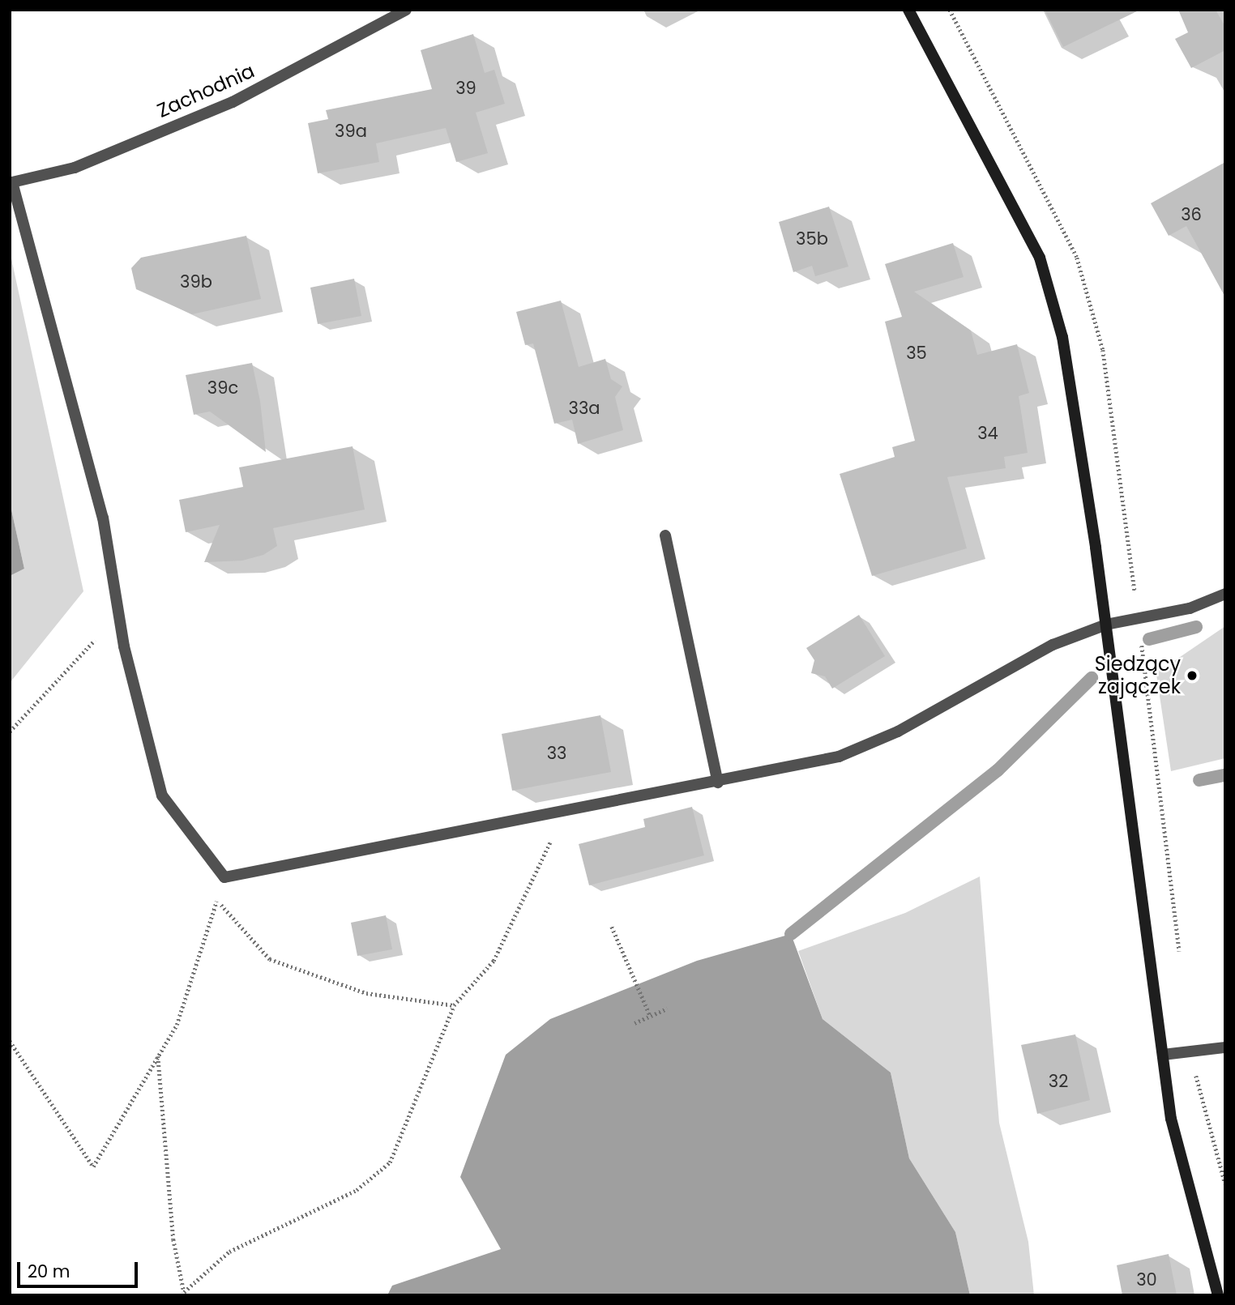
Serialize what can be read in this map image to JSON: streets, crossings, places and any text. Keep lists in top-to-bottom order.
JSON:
{
  "streets": {
    "street": ["Zachodnia"]
  },
  "places": ["Siedzący zajączek"],
  "house_numbers": [
    "39",
    "39a",
    "36",
    "35b",
    "39b",
    "35",
    "39c",
    "33a",
    "34",
    "33",
    "32",
    "30"
  ],
  "scale_bar": "20 m"
}
